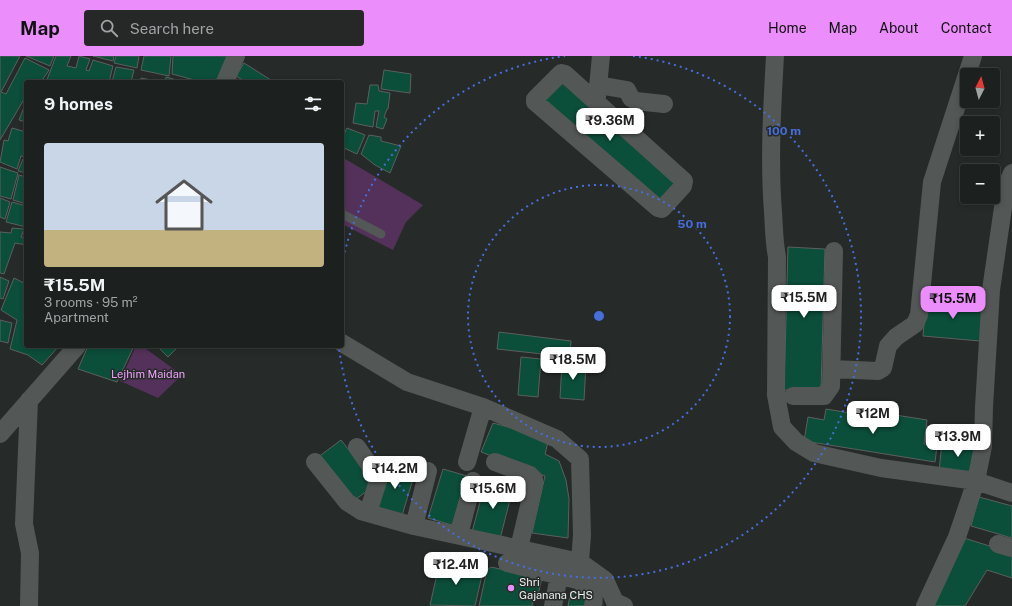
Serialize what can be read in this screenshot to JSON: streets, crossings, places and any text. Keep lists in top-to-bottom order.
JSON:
{
  "parks": ["Lejhim Maidan"],
  "places": ["Shri Gajanana CHS"],
  "north": "top",
  "page": {
    "header": "Map",
    "search": "Search here",
    "nav": [
      "Home",
      "Map",
      "About",
      "Contact"
    ],
    "map_buttons": ["+", "−"],
    "heading": "9 homes",
    "price": [
      "₹9.36M",
      "₹15.5M",
      "₹15.5M",
      "₹18.5M",
      "₹12M",
      "₹13.9M",
      "₹14.2M",
      "₹15.6M",
      "₹12.4M"
    ],
    "list": [
      {
        "name": "₹15.5M",
        "note": "3 rooms · 95 m² · Apartment"
      }
    ]
  },
  "rings": ["100 m", "50 m"]
}
